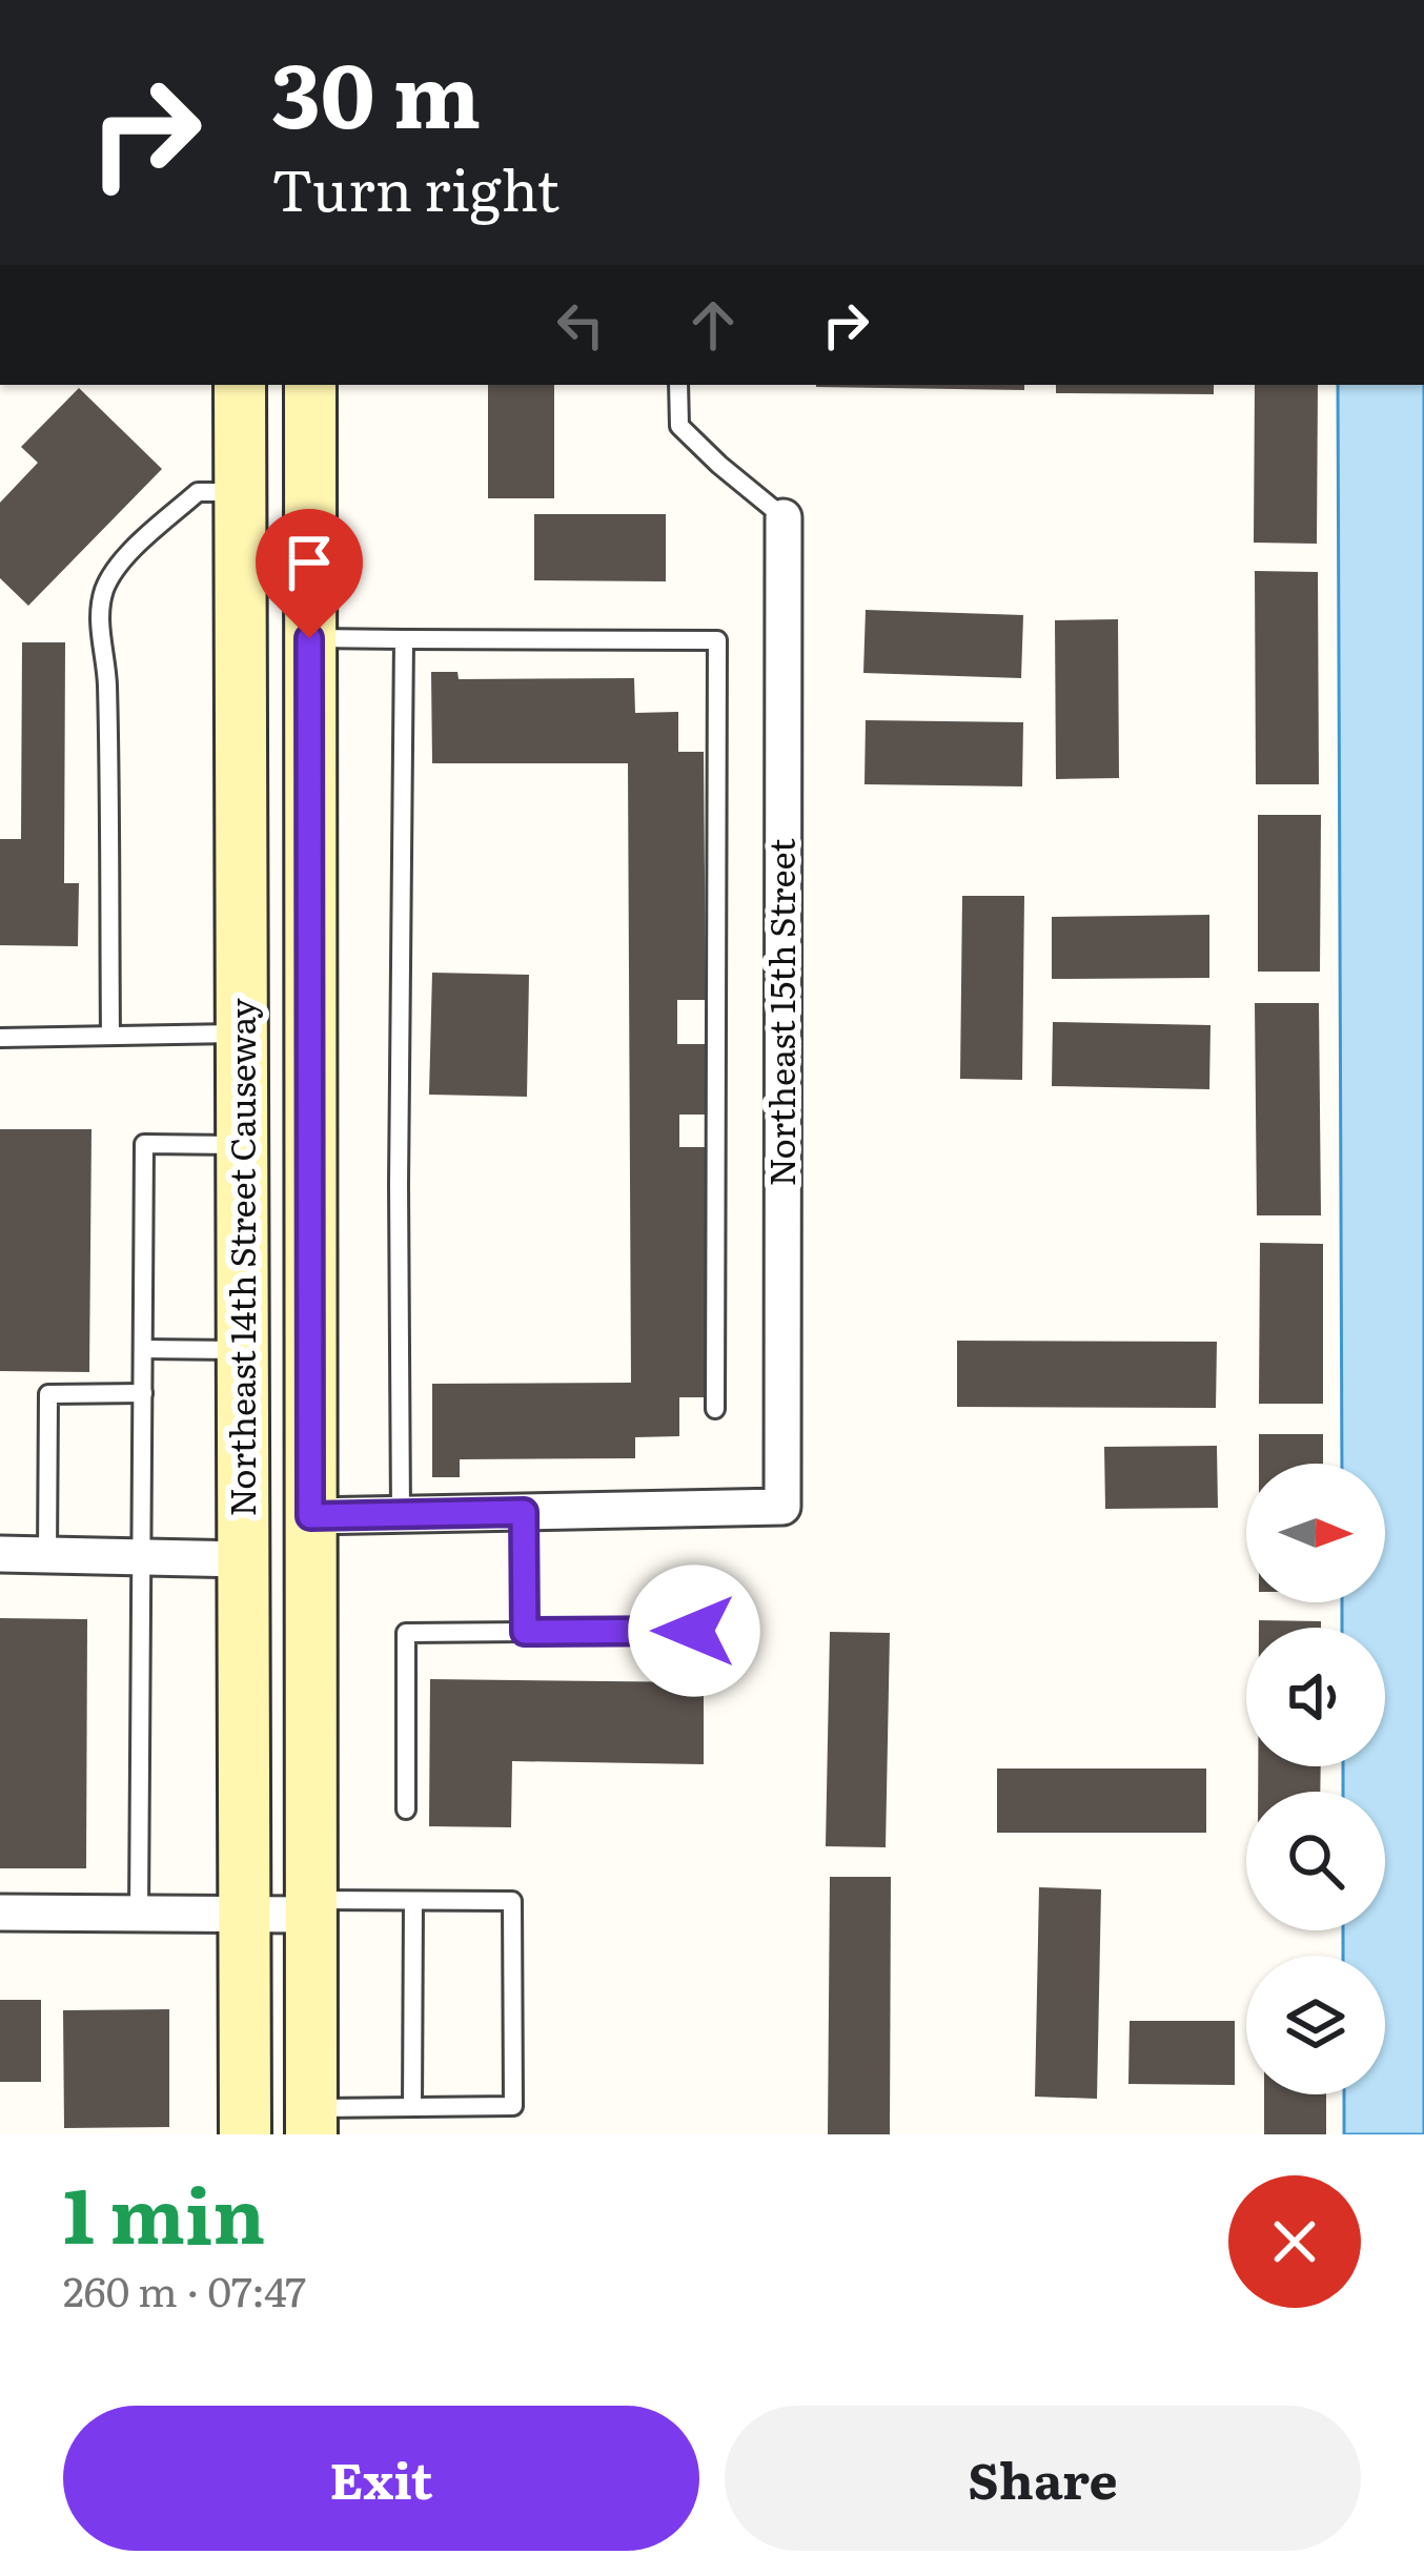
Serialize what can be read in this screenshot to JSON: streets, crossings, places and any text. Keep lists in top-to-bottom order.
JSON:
{
  "streets": {
    "main road": ["Northeast 14th Street Causeway"],
    "street": ["Northeast 15th Street"]
  },
  "north": "right",
  "page": {
    "turn": ["30 m", "Turn right"],
    "heading": ["1 min", "260 m · 07:47"],
    "buttons": ["Exit", "Share"]
  }
}
